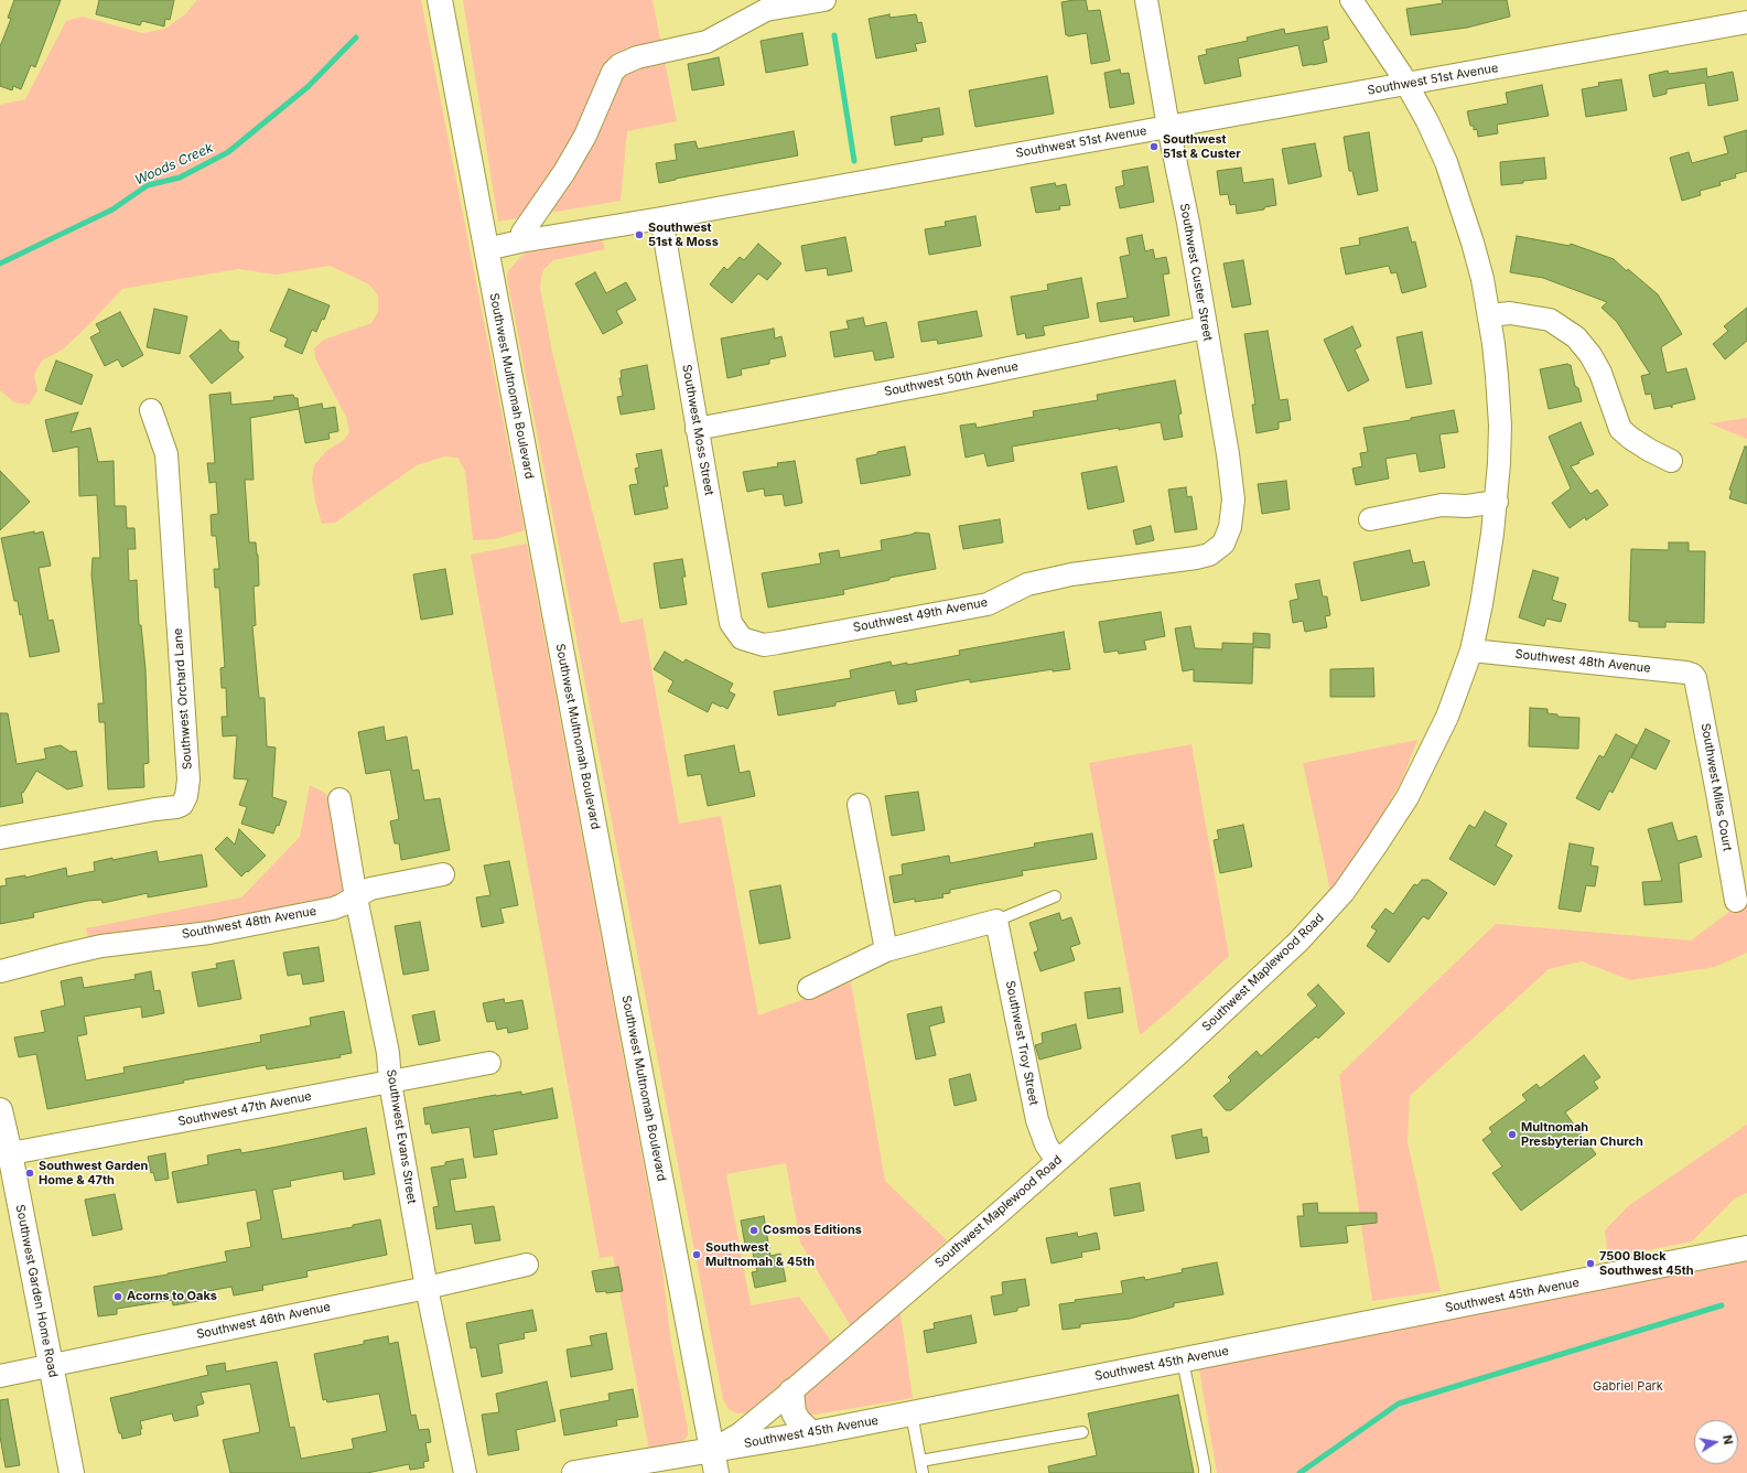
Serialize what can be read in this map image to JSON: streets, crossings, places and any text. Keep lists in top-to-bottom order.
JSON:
{
  "streets": {
    "street": [
      "Southwest 51st Avenue",
      "Southwest Custer Street",
      "Southwest 50th Avenue",
      "Southwest Multnomah Boulevard",
      "Southwest Moss Street",
      "Southwest 49th Avenue",
      "Southwest 48th Avenue",
      "Southwest Orchard Lane",
      "Southwest Miles Court",
      "Southwest Maplewood Road",
      "Southwest Troy Street",
      "Southwest 47th Avenue",
      "Southwest Evans Street",
      "Southwest Garden Home Road",
      "Southwest 45th Avenue",
      "Southwest 46th Avenue"
    ]
  },
  "crossings": [
    ["Southwest 51st Avenue", "Southwest Custer Street"],
    ["Southwest 51st Avenue", "Southwest Multnomah Boulevard"],
    ["Southwest 51st Avenue", "Southwest Moss Street"],
    ["Southwest 51st Avenue", "Southwest Maplewood Road"],
    ["Southwest Custer Street", "Southwest 50th Avenue"],
    ["Southwest Custer Street", "Southwest 49th Avenue"],
    ["Southwest 50th Avenue", "Southwest Moss Street"],
    ["Southwest Multnomah Boulevard", "Southwest Maplewood Road"],
    ["Southwest Multnomah Boulevard", "Southwest 45th Avenue"],
    ["Southwest Moss Street", "Southwest 49th Avenue"],
    ["Southwest 48th Avenue", "Southwest Miles Court"],
    ["Southwest 48th Avenue", "Southwest Maplewood Road"],
    ["Southwest 48th Avenue", "Southwest Evans Street"],
    ["Southwest Maplewood Road", "Southwest Troy Street"],
    ["Southwest Maplewood Road", "Southwest 45th Avenue"],
    ["Southwest 47th Avenue", "Southwest Evans Street"],
    ["Southwest 47th Avenue", "Southwest Garden Home Road"],
    ["Southwest Evans Street", "Southwest 46th Avenue"],
    ["Southwest Garden Home Road", "Southwest 46th Avenue"]
  ],
  "water": ["Woods Creek"],
  "parks": ["Gabriel Park"],
  "places": [
    "Southwest 51st & Custer",
    "Southwest 51st & Moss",
    "Multnomah Presbyterian Church",
    "Southwest Garden Home & 47th",
    "Cosmos Editions",
    "Southwest Multnomah & 45th",
    "7500 Block Southwest 45th",
    "Acorns to Oaks"
  ],
  "north": "right"
}
